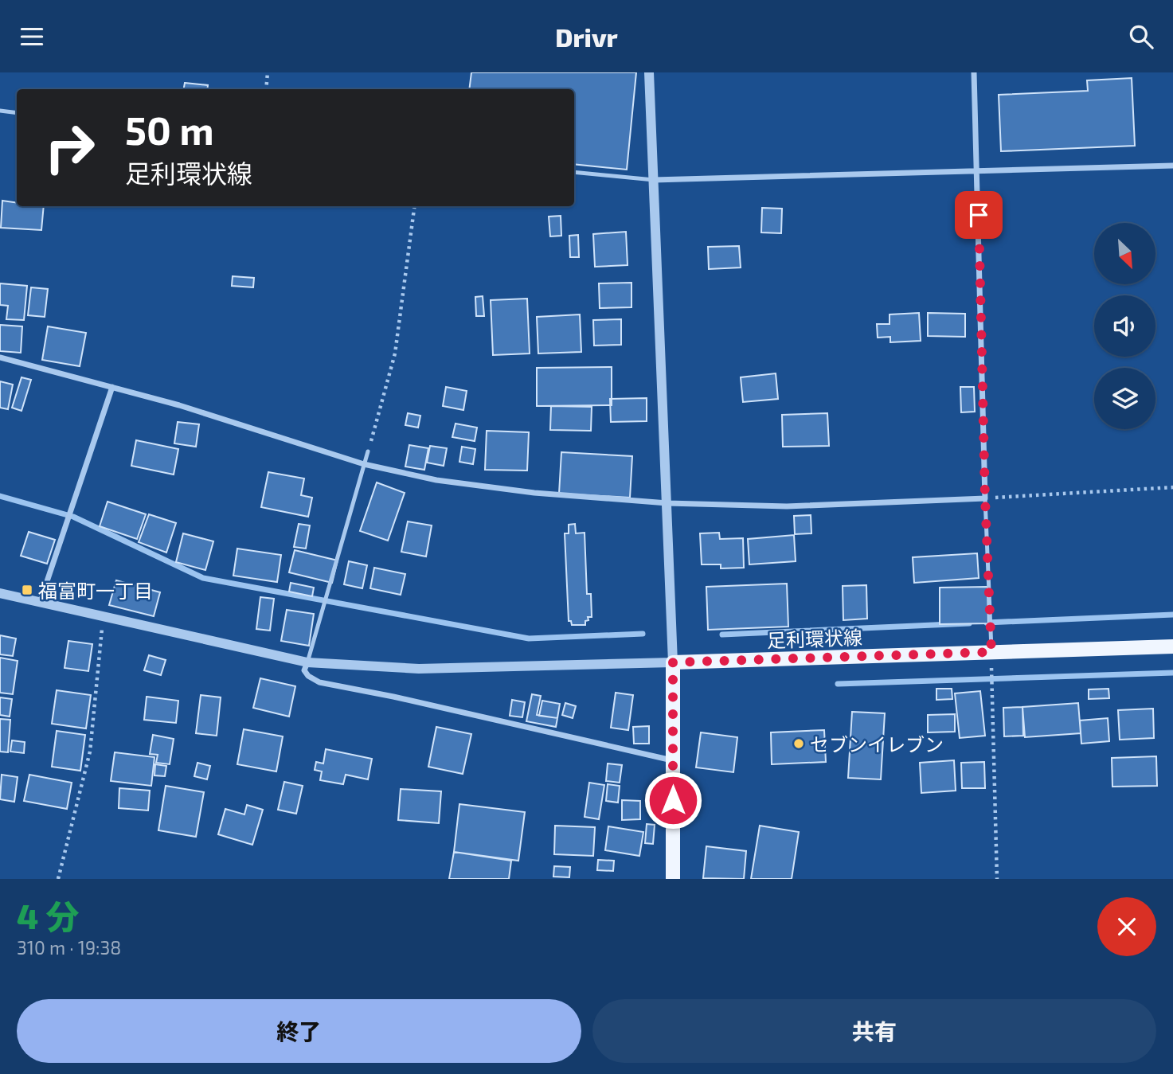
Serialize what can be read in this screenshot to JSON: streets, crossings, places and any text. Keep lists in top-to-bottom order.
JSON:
{
  "streets": {
    "main road": ["足利環状線"]
  },
  "places": {
    "transit": ["福富町一丁目"],
    "other": ["セブンイレブン"]
  },
  "north": "bottom right",
  "page": {
    "header": "Drivr",
    "turn": ["50 m", "足利環状線"],
    "heading": ["4 分", "310 m · 19:38"],
    "buttons": ["終了", "共有"]
  }
}
